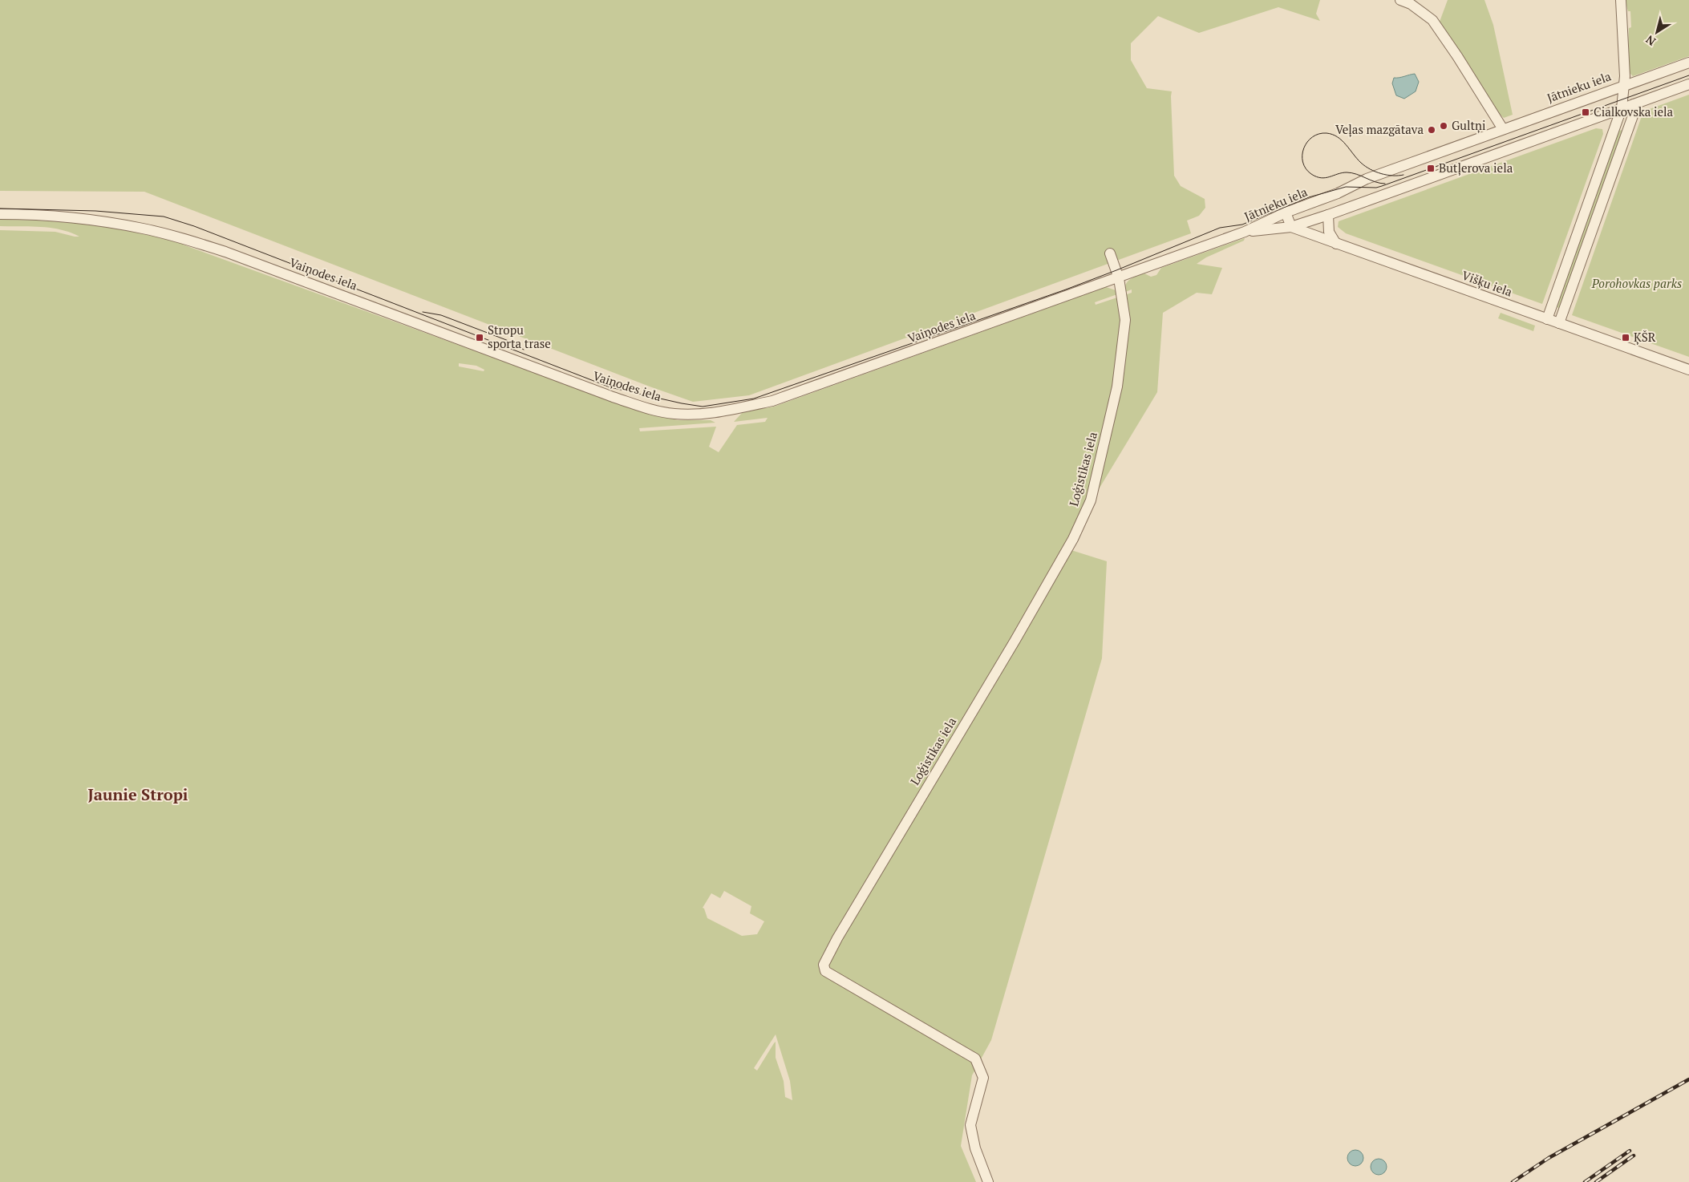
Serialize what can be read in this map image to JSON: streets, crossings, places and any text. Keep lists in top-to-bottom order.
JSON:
{
  "streets": {
    "street": [
      "Jātnieku iela",
      "Vaiņodes iela",
      "Višķu iela",
      "Loģistikas iela"
    ]
  },
  "crossings": [
    ["Jātnieku iela", "Vaiņodes iela"],
    ["Jātnieku iela", "Višķu iela"],
    ["Vaiņodes iela", "Loģistikas iela"]
  ],
  "districts": ["Jaunie Stropi"],
  "parks": ["Porohovkas parks"],
  "places": {
    "transit": [
      "Cialkovska iela",
      "Butļerova iela",
      "Stropu sporta trase",
      "ĶŠR"
    ],
    "other": ["Gultņi", "Veļas mazgātava"]
  },
  "north": "bottom left"
}
